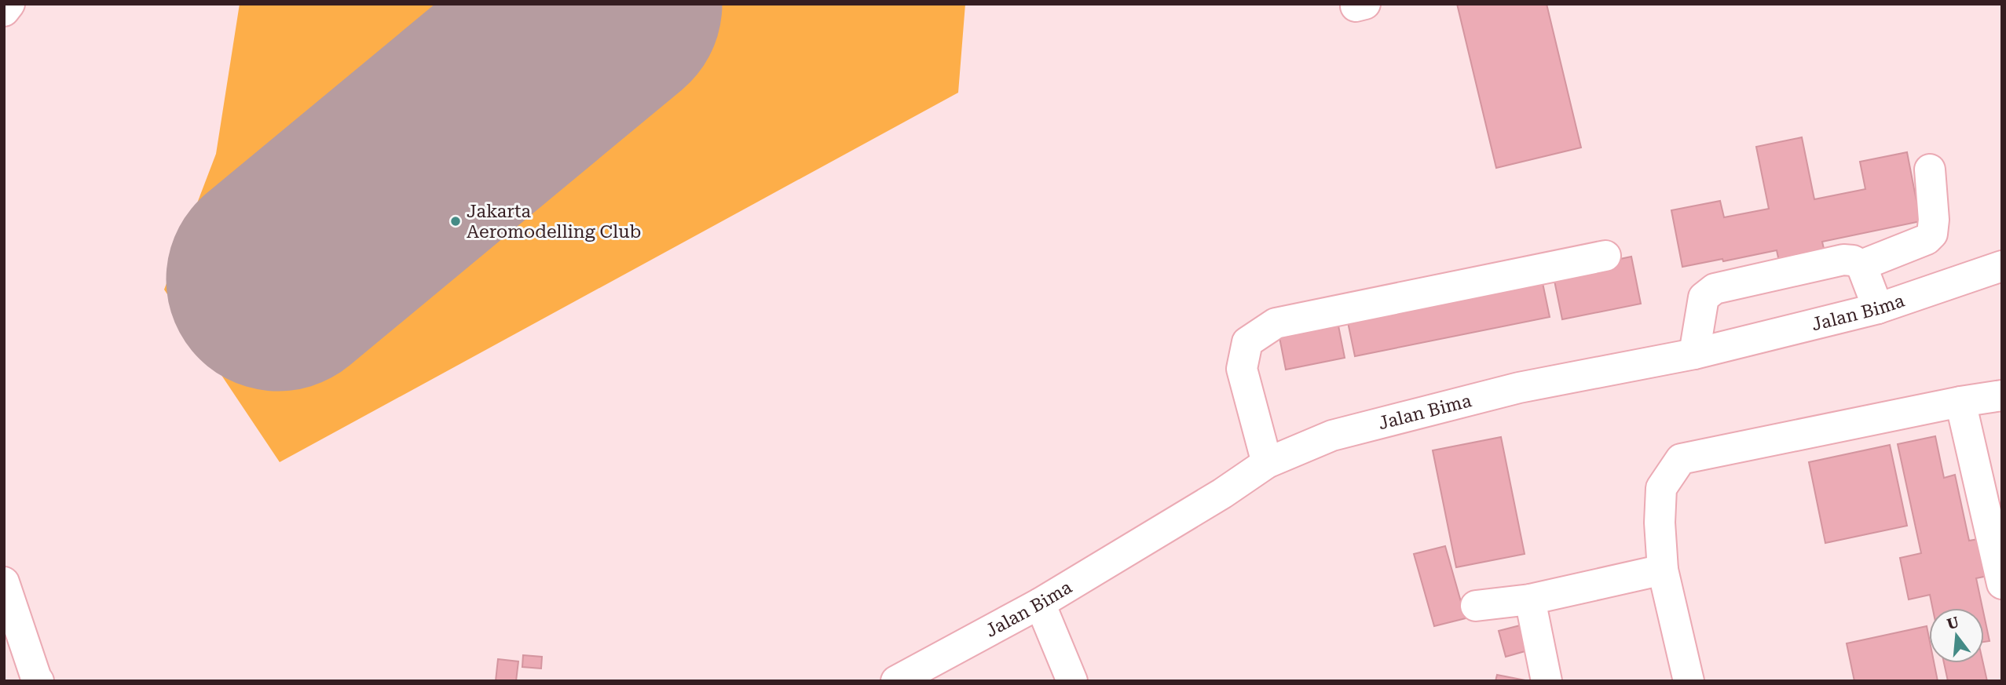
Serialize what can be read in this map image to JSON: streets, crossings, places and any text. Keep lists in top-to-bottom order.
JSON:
{
  "streets": {
    "street": ["Jalan Bima"]
  },
  "places": ["Jakarta Aeromodelling Club"],
  "north": "top"
}
